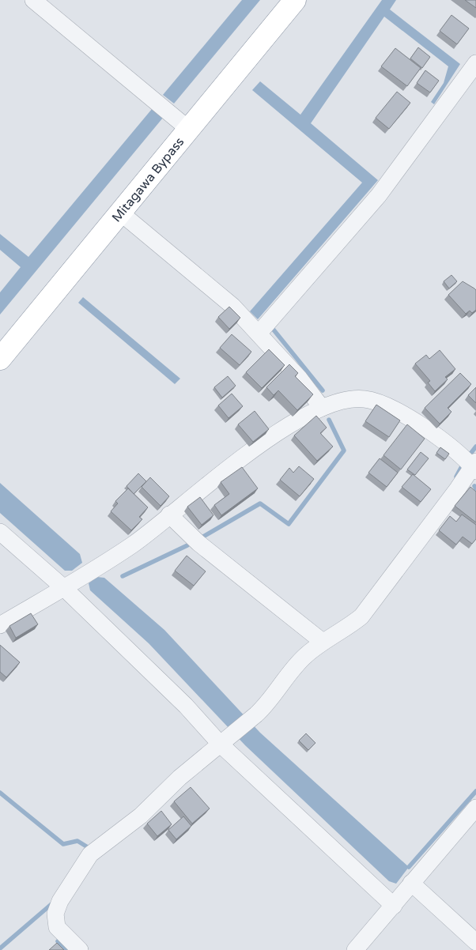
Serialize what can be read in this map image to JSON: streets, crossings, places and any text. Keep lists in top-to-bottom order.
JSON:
{
  "streets": {
    "highway": ["Mitagawa Bypass"]
  }
}
